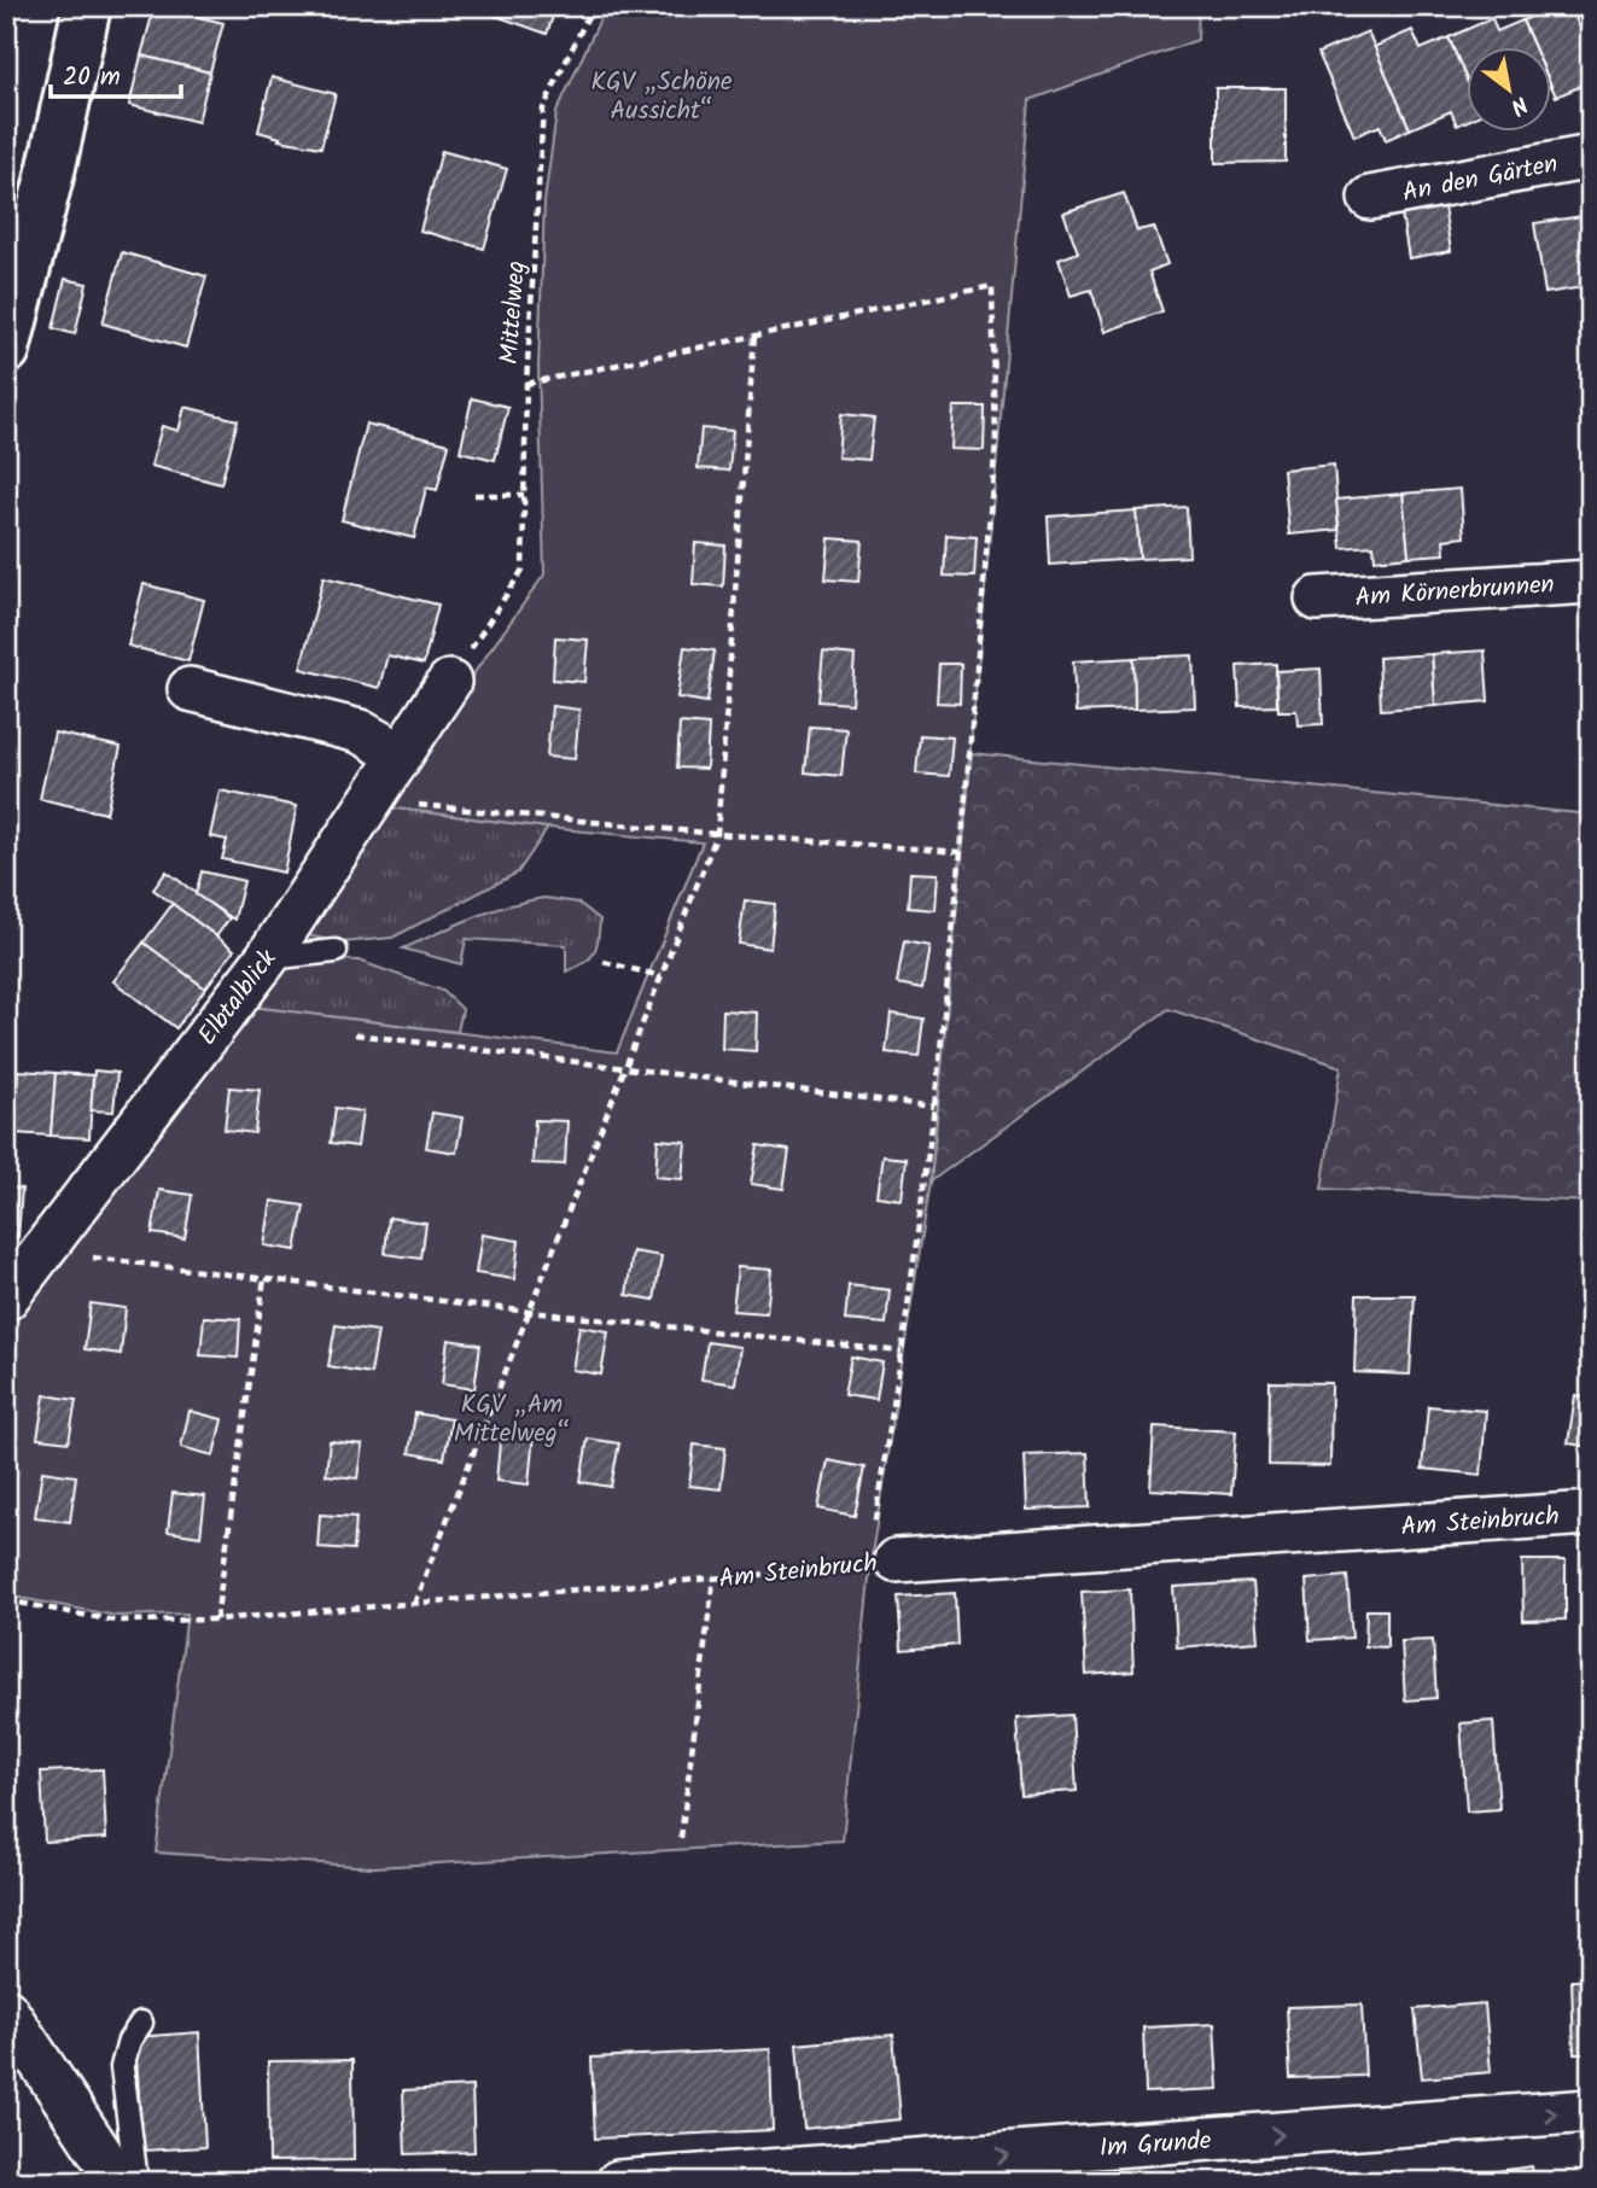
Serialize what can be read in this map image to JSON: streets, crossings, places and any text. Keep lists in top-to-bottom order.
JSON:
{
  "streets": {
    "street": [
      "An den Gärten",
      "Am Körnerbrunnen",
      "Elbtalblick",
      "Am Steinbruch",
      "Im Grunde"
    ],
    "path": ["Mittelweg"]
  },
  "one_way": ["Im Grunde"],
  "parks": ["KGV „Schöne Aussicht“", "KGV „Am Mittelweg“"],
  "scale_bar": "20 m",
  "north": "bottom right"
}
